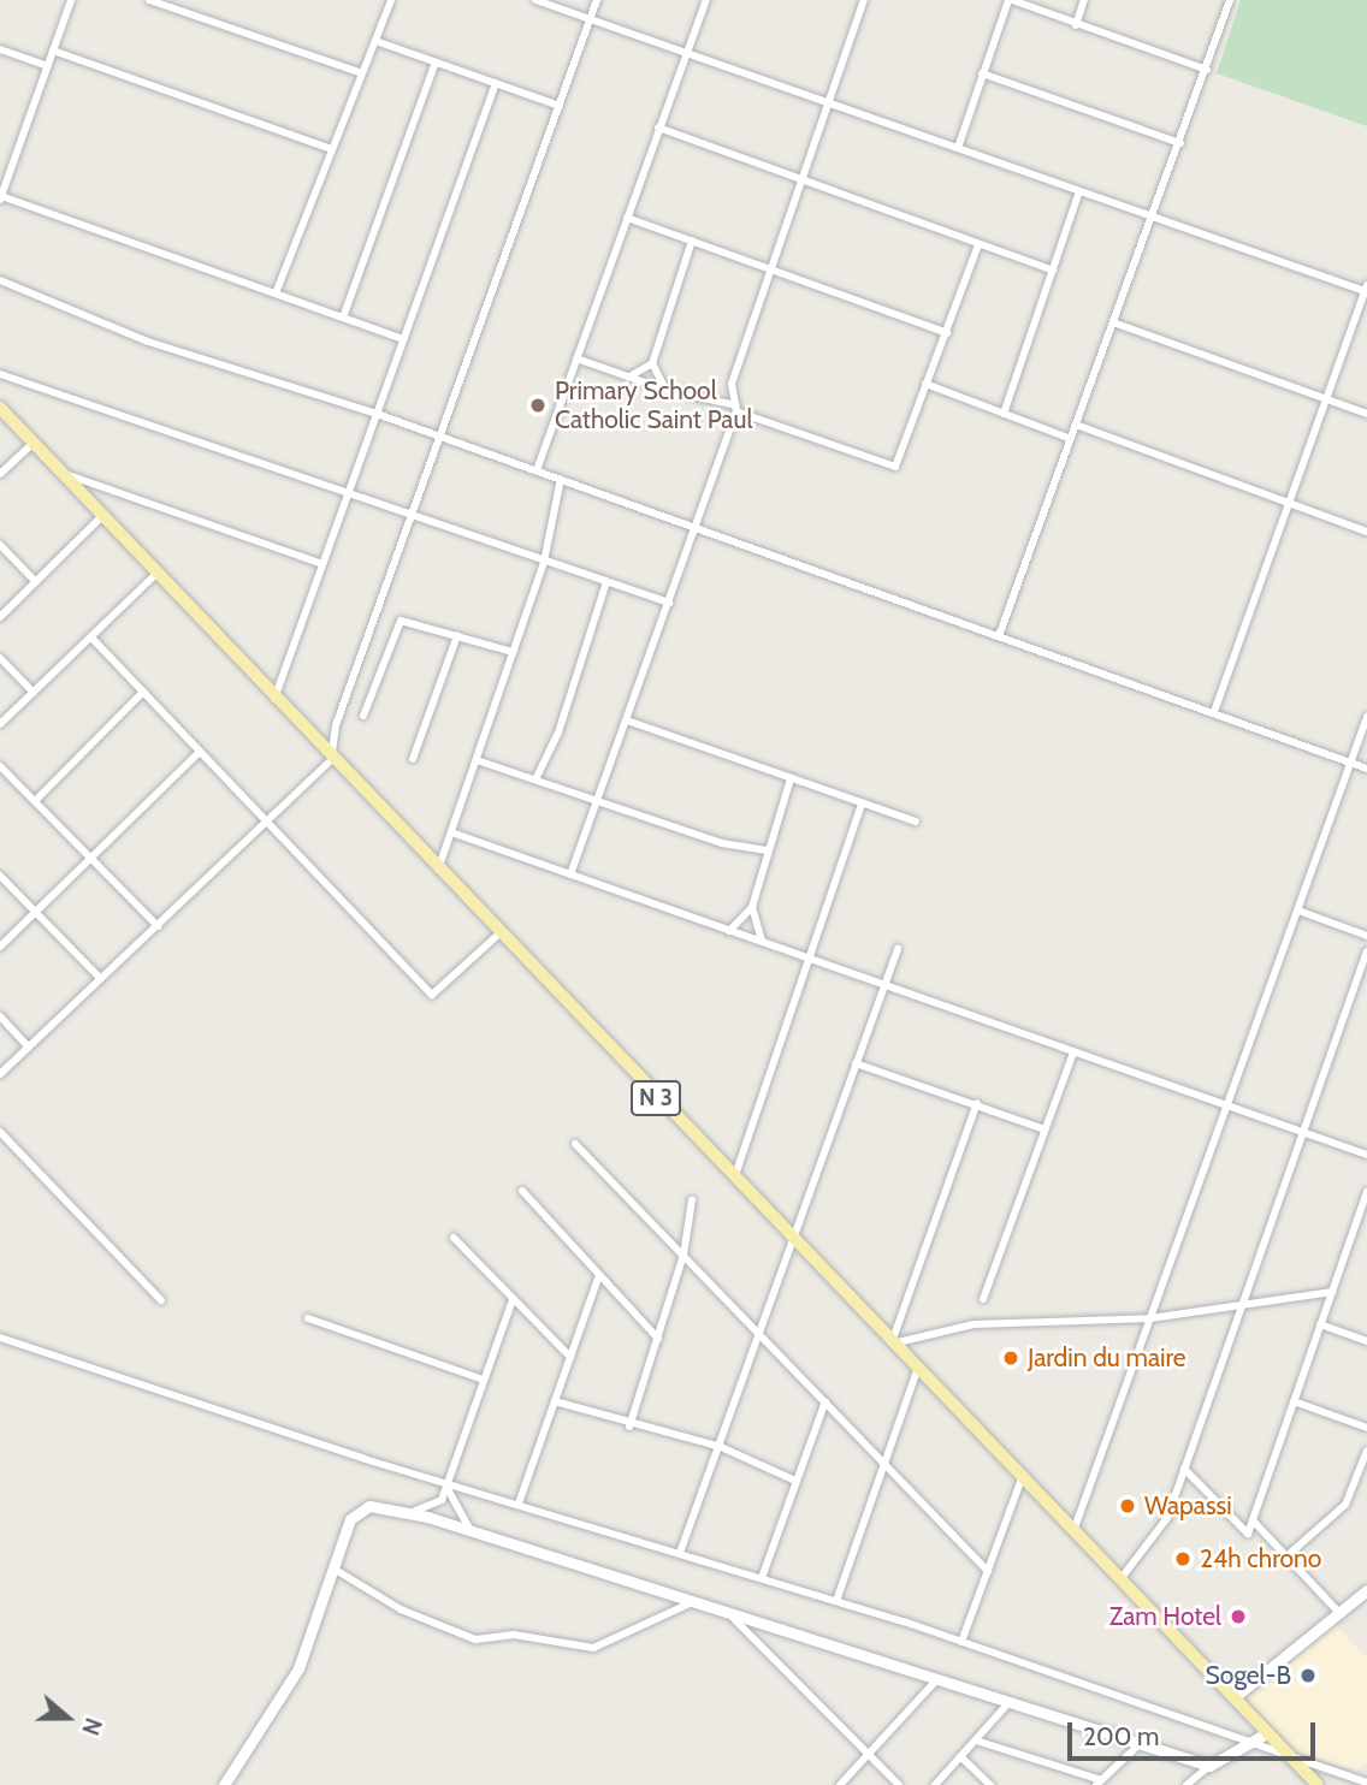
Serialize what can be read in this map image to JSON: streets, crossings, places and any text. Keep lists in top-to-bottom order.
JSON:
{
  "streets": {
    "main road": ["N 3"]
  },
  "places": [
    "Primary School Catholic Saint Paul",
    "Jardin du maire",
    "Wapassi",
    "24h chrono",
    "Zam Hotel",
    "Sogel-B"
  ],
  "scale_bar": "200 m",
  "north": "right"
}
